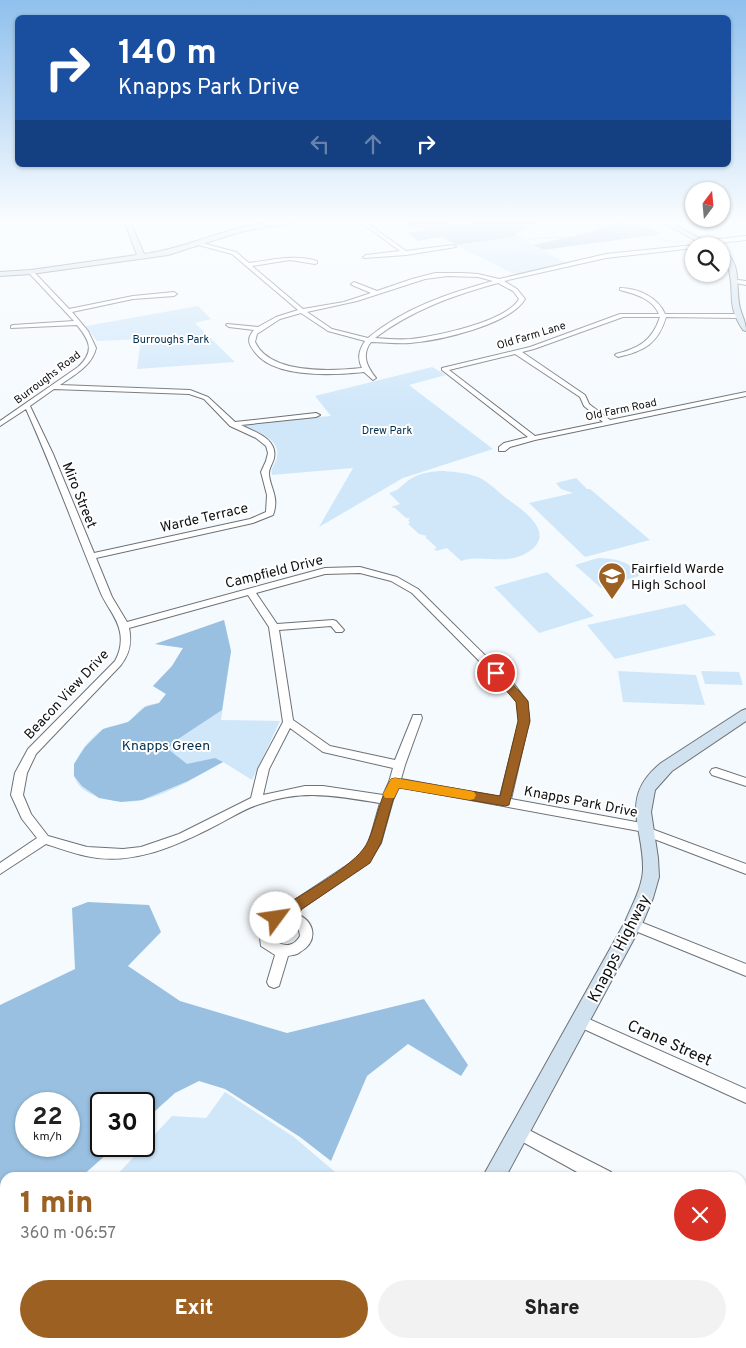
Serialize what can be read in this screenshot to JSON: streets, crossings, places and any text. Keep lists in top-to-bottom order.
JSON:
{
  "streets": {
    "street": [
      "Old Farm Lane",
      "Burroughs Road",
      "Old Farm Road",
      "Miro Street",
      "Warde Terrace",
      "Campfield Drive",
      "Beacon View Drive",
      "Knapps Park Drive",
      "Knapps Highway",
      "Crane Street"
    ]
  },
  "crossings": [
    ["Old Farm Lane", "Old Farm Road"],
    ["Burroughs Road", "Miro Street"],
    ["Burroughs Road", "Warde Terrace"],
    ["Miro Street", "Warde Terrace"],
    ["Miro Street", "Beacon View Drive"],
    ["Campfield Drive", "Beacon View Drive"],
    ["Campfield Drive", "Knapps Park Drive"],
    ["Knapps Park Drive", "Knapps Highway"],
    ["Knapps Highway", "Crane Street"]
  ],
  "parks": ["Burroughs Park", "Drew Park", "Knapps Green"],
  "places": {
    "school or university": ["Fairfield Warde High School"]
  },
  "north": "top",
  "page": {
    "turn": ["140 m", "Knapps Park Drive"],
    "speed": "22 km/h",
    "limit": "30",
    "heading": ["1 min", "360 m · 06:57"],
    "buttons": ["Exit", "Share"]
  }
}
